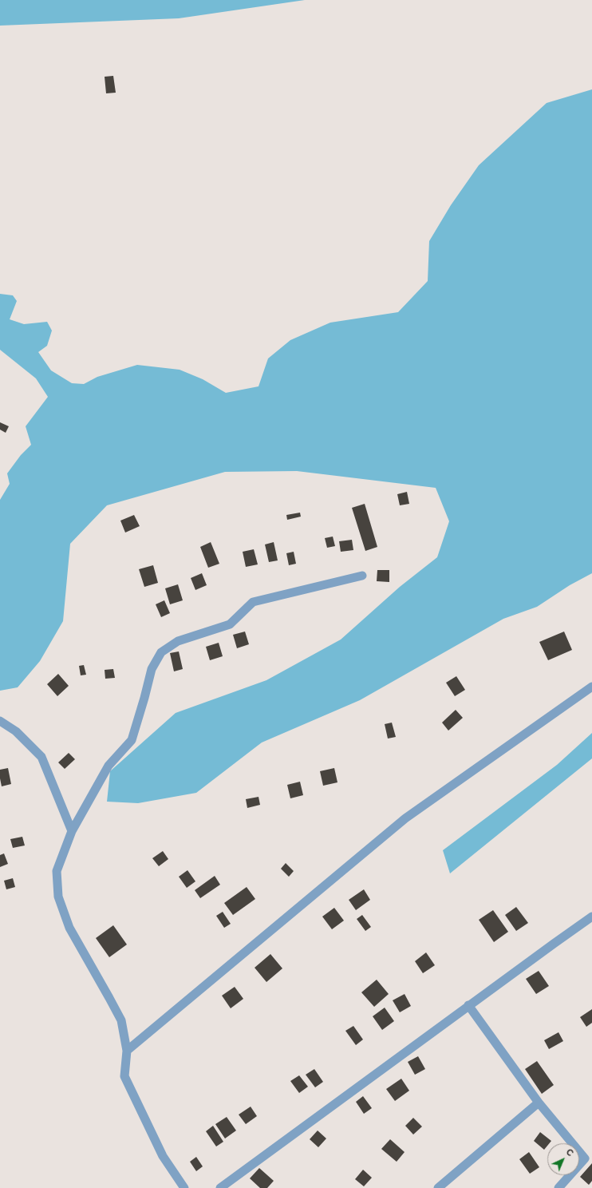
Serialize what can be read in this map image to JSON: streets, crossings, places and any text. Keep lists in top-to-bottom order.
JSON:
{
  "north": "top right"
}
